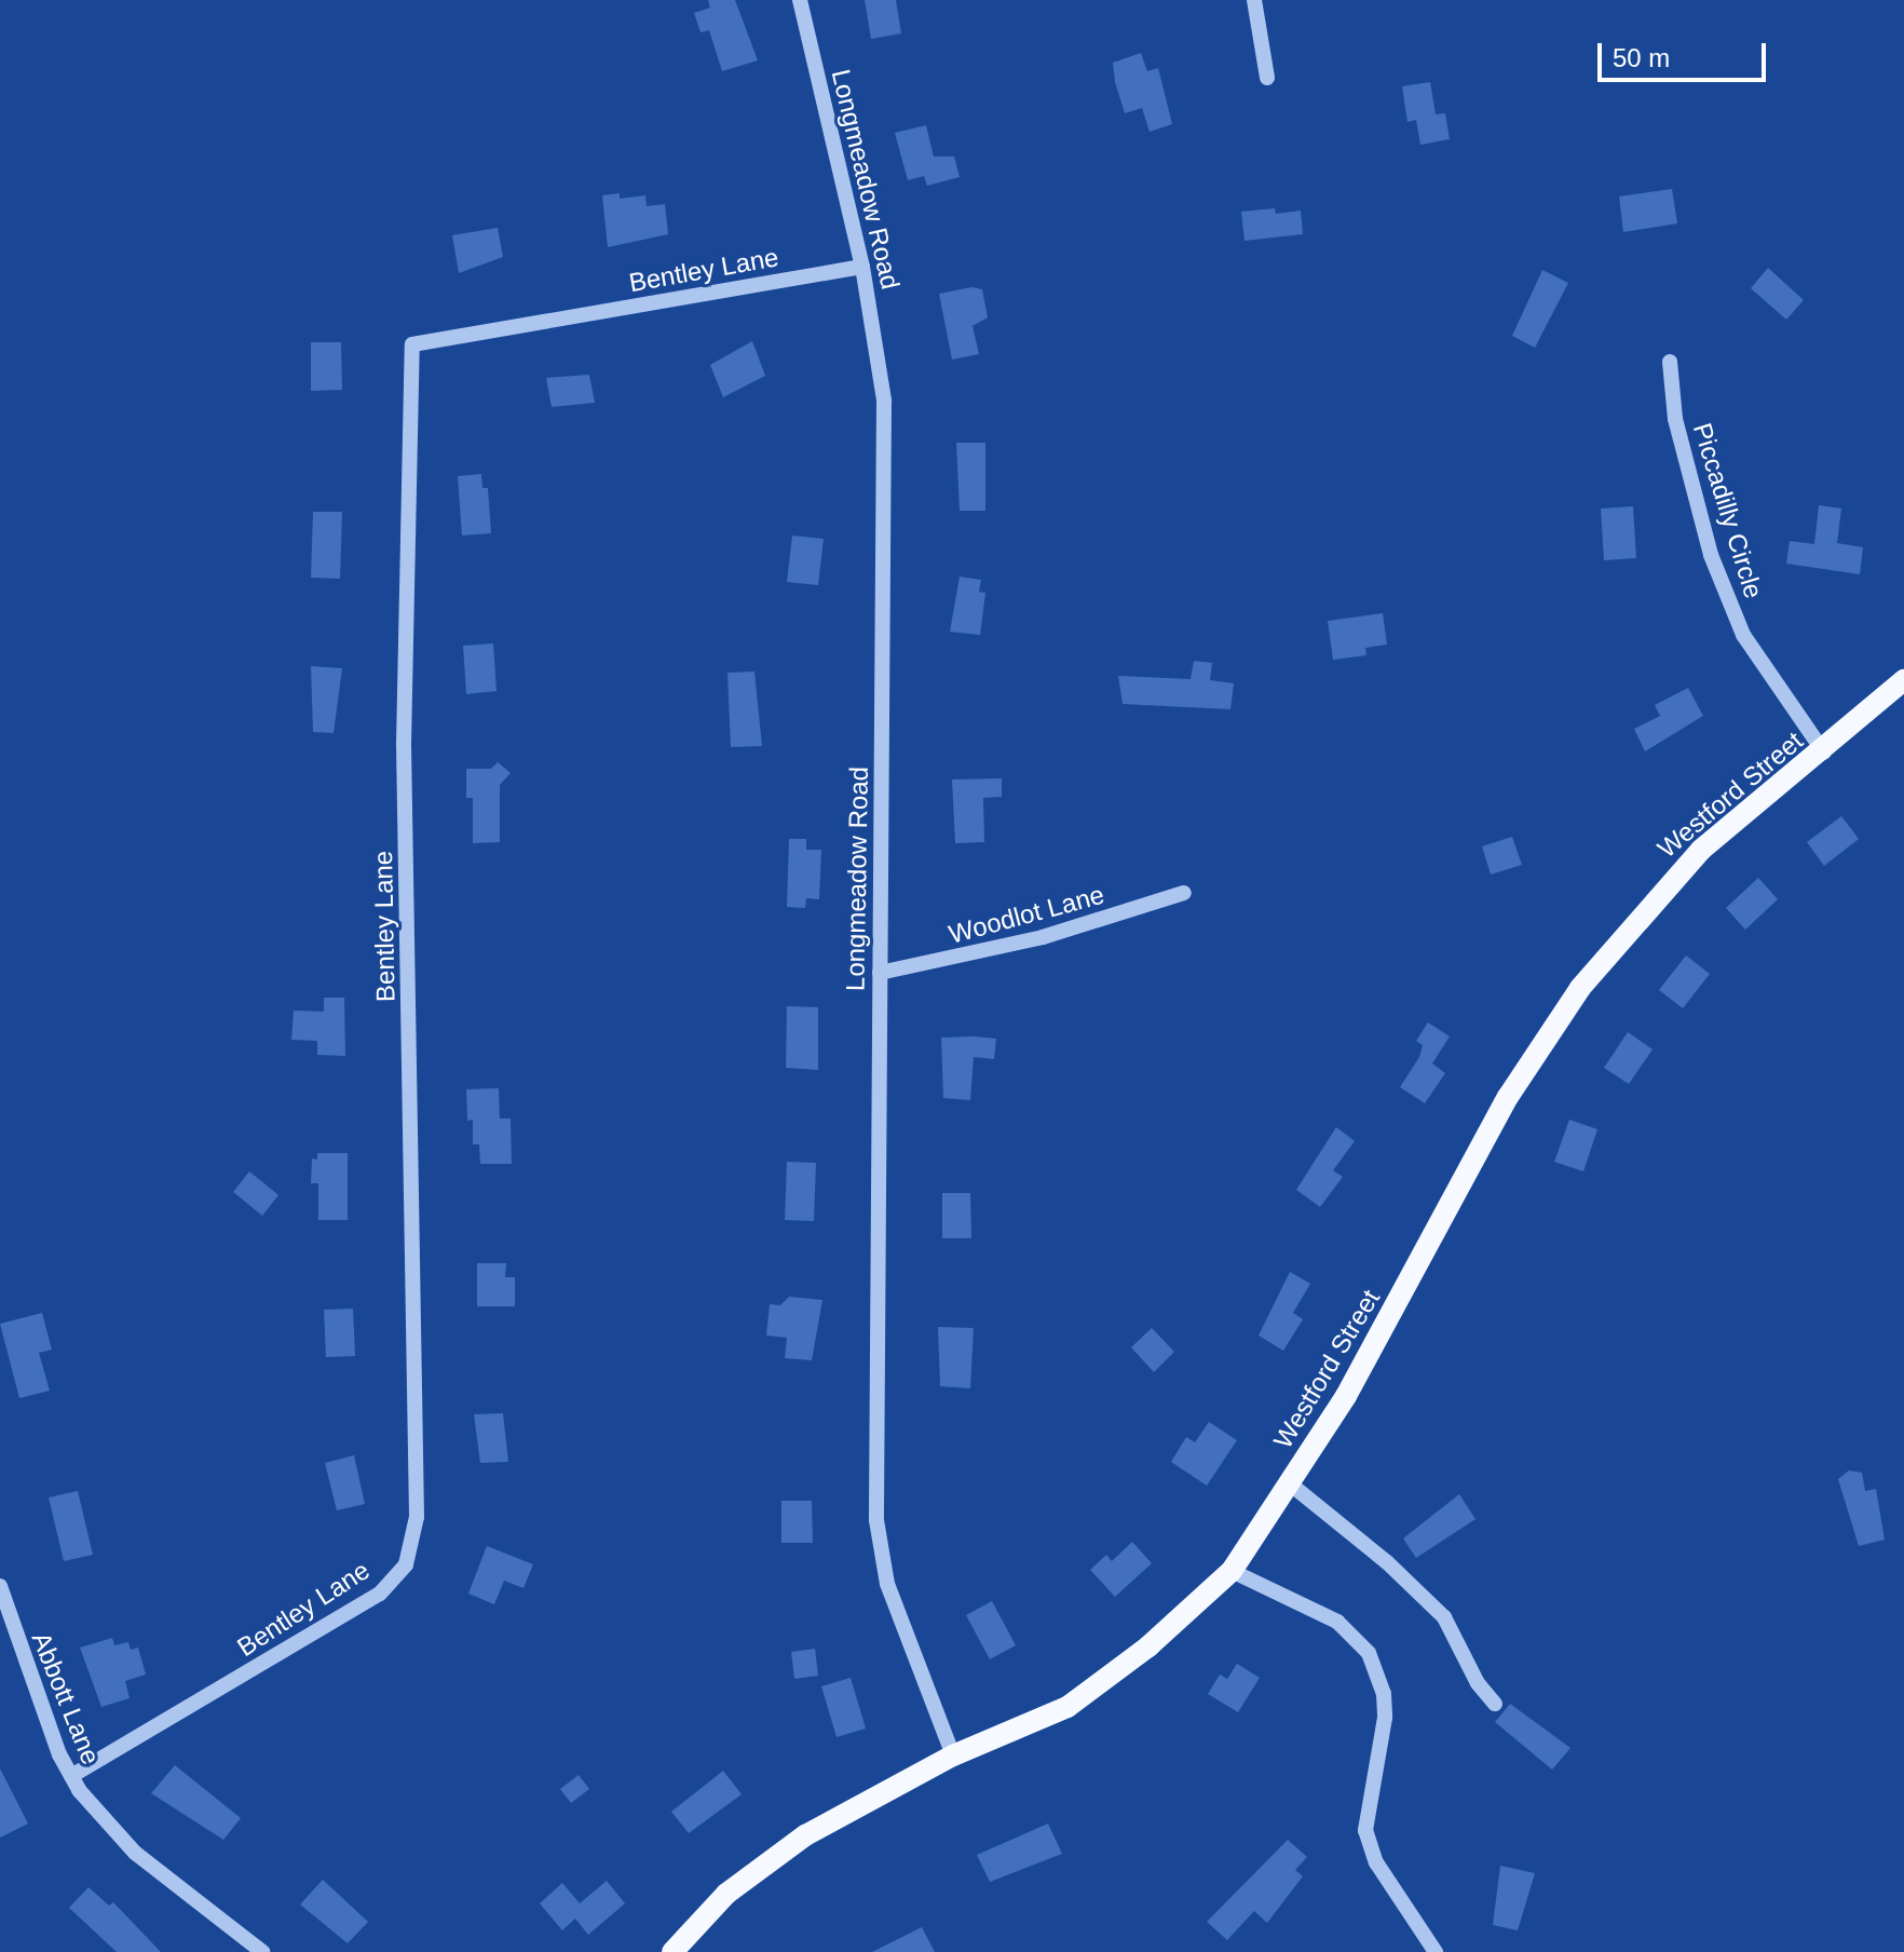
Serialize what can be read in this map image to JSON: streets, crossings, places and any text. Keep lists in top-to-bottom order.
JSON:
{
  "streets": {
    "main road": ["Westford Street"],
    "street": [
      "Longmeadow Road",
      "Bentley Lane",
      "Piccadilly Circle",
      "Woodlot Lane",
      "Abbott Lane"
    ]
  },
  "crossings": [
    ["Longmeadow Road", "Bentley Lane"],
    ["Longmeadow Road", "Westford Street"],
    ["Longmeadow Road", "Woodlot Lane"],
    ["Bentley Lane", "Abbott Lane"],
    ["Piccadilly Circle", "Westford Street"]
  ],
  "scale_bar": "50 m"
}
